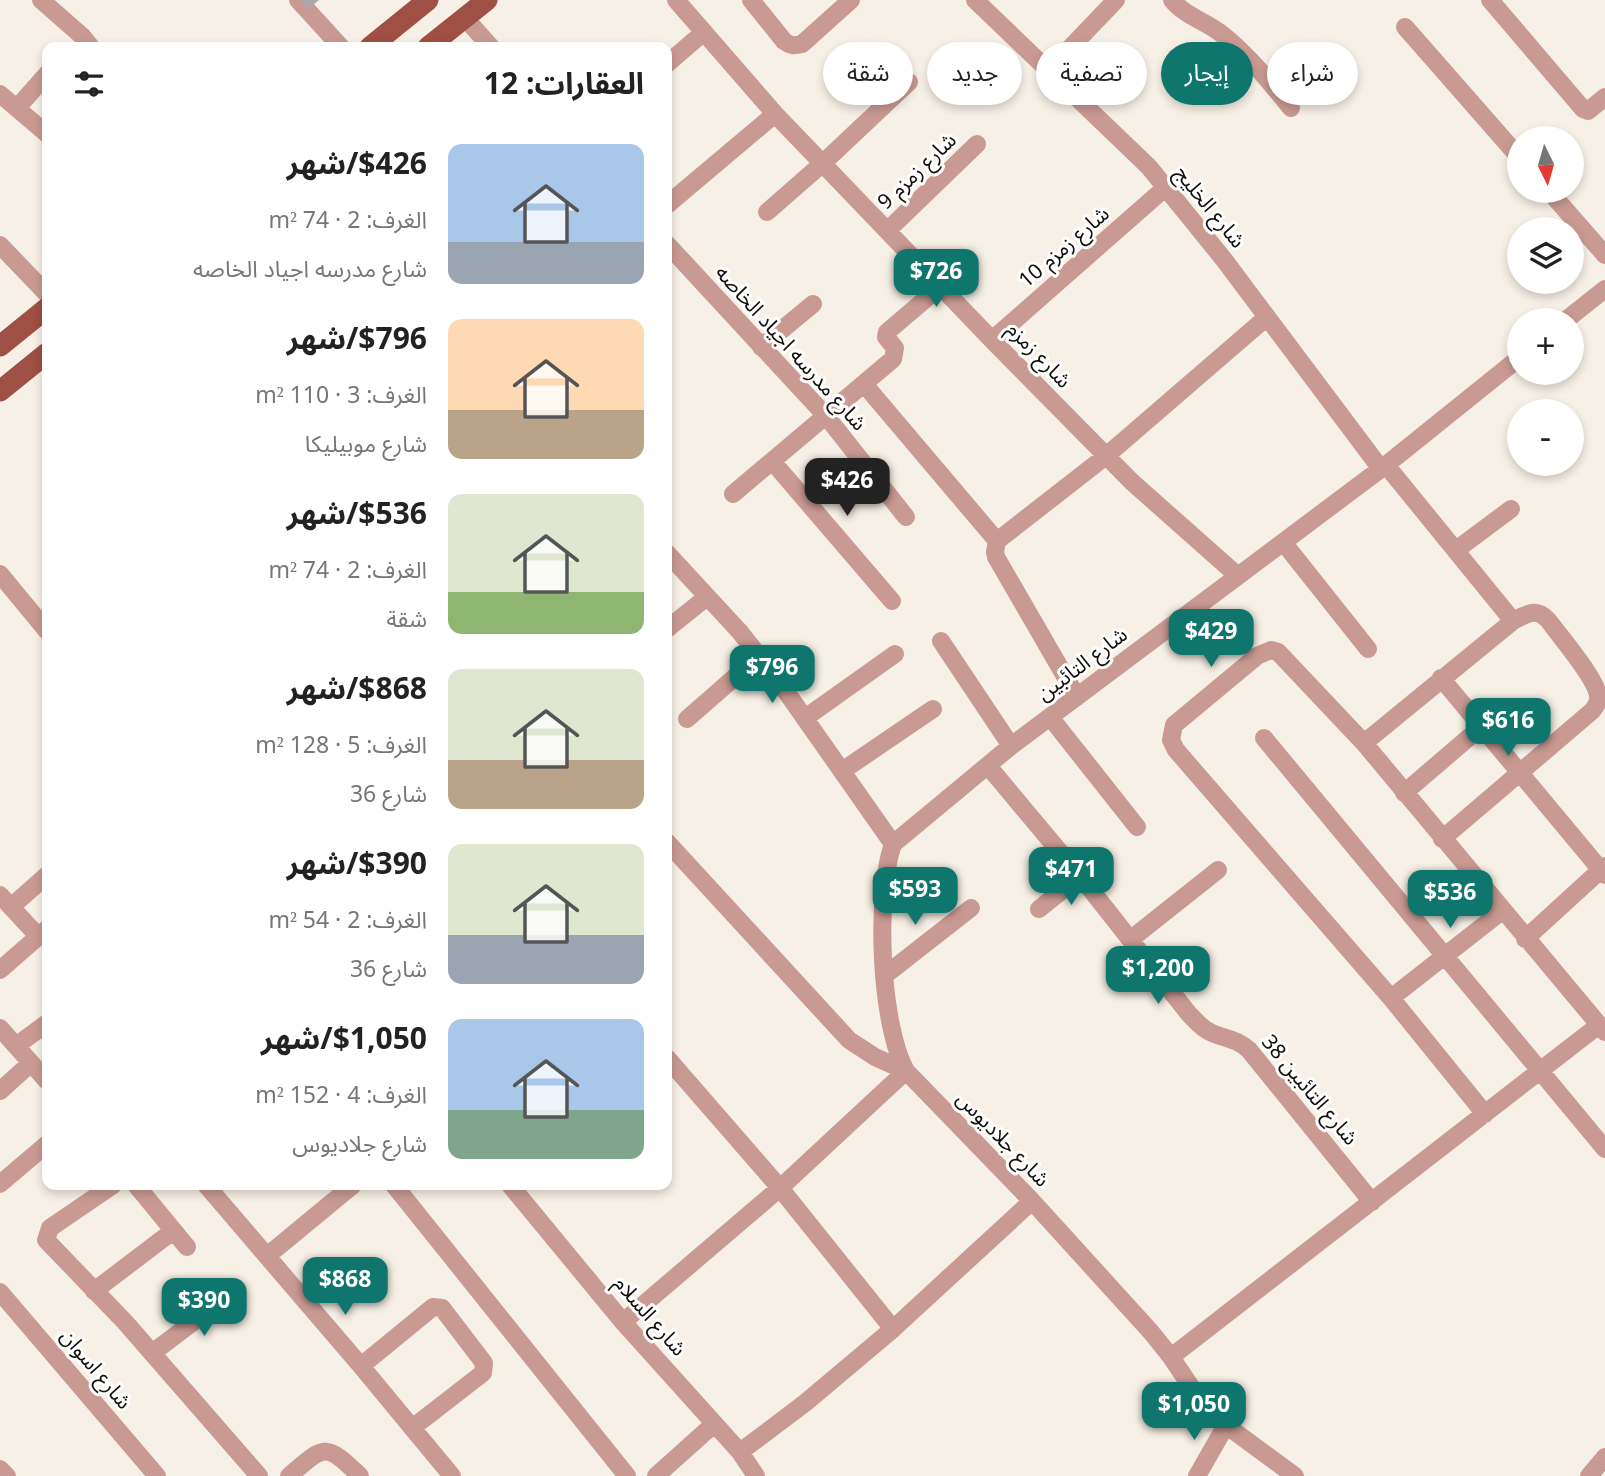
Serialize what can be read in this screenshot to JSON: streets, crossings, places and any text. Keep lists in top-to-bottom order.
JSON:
{
  "streets": {
    "street": [
      "شارع زمزم 9",
      "شارع الخليج",
      "شارع زمزم 10",
      "شارع مدرسه اجياد الخاصه",
      "شارع زمزم",
      "شارع التائبين",
      "شارع التائبين 38",
      "شارع جلاديوس",
      "شارع السلام",
      "شارع اسوان"
    ]
  },
  "crossings": [
    ["شارع زمزم 9", "شارع زمزم"],
    ["شارع الخليج", "شارع زمزم 10"],
    ["شارع الخليج", "شارع التائبين"],
    ["شارع زمزم 10", "شارع زمزم"],
    ["شارع زمزم", "شارع التائبين"],
    ["شارع التائبين", "شارع التائبين 38"]
  ],
  "north": "bottom",
  "page": {
    "chip": [
      "شراء",
      "إيجار",
      "تصفية",
      "جديد",
      "شقة"
    ],
    "heading": "العقارات: 12",
    "map_buttons": ["+", "−"],
    "list": [
      {
        "name": "$426/شهر",
        "note": "الغرف: 2 · 74 m² · شارع مدرسه اجياد الخاصه"
      },
      {
        "name": "$796/شهر",
        "note": "الغرف: 3 · 110 m² · شارع موبيليكا"
      },
      {
        "name": "$536/شهر",
        "note": "الغرف: 2 · 74 m² · شقة"
      },
      {
        "name": "$868/شهر",
        "note": "الغرف: 5 · 128 m² · شارع 36"
      },
      {
        "name": "$390/شهر",
        "note": "الغرف: 2 · 54 m² · شارع 36"
      },
      {
        "name": "$1,050/شهر",
        "note": "الغرف: 4 · 152 m² · شارع جلاديوس"
      }
    ],
    "price": [
      "$726",
      "$426",
      "$429",
      "$796",
      "$616",
      "$471",
      "$593",
      "$536",
      "$1,200",
      "$868",
      "$390",
      "$1,050"
    ]
  }
}
